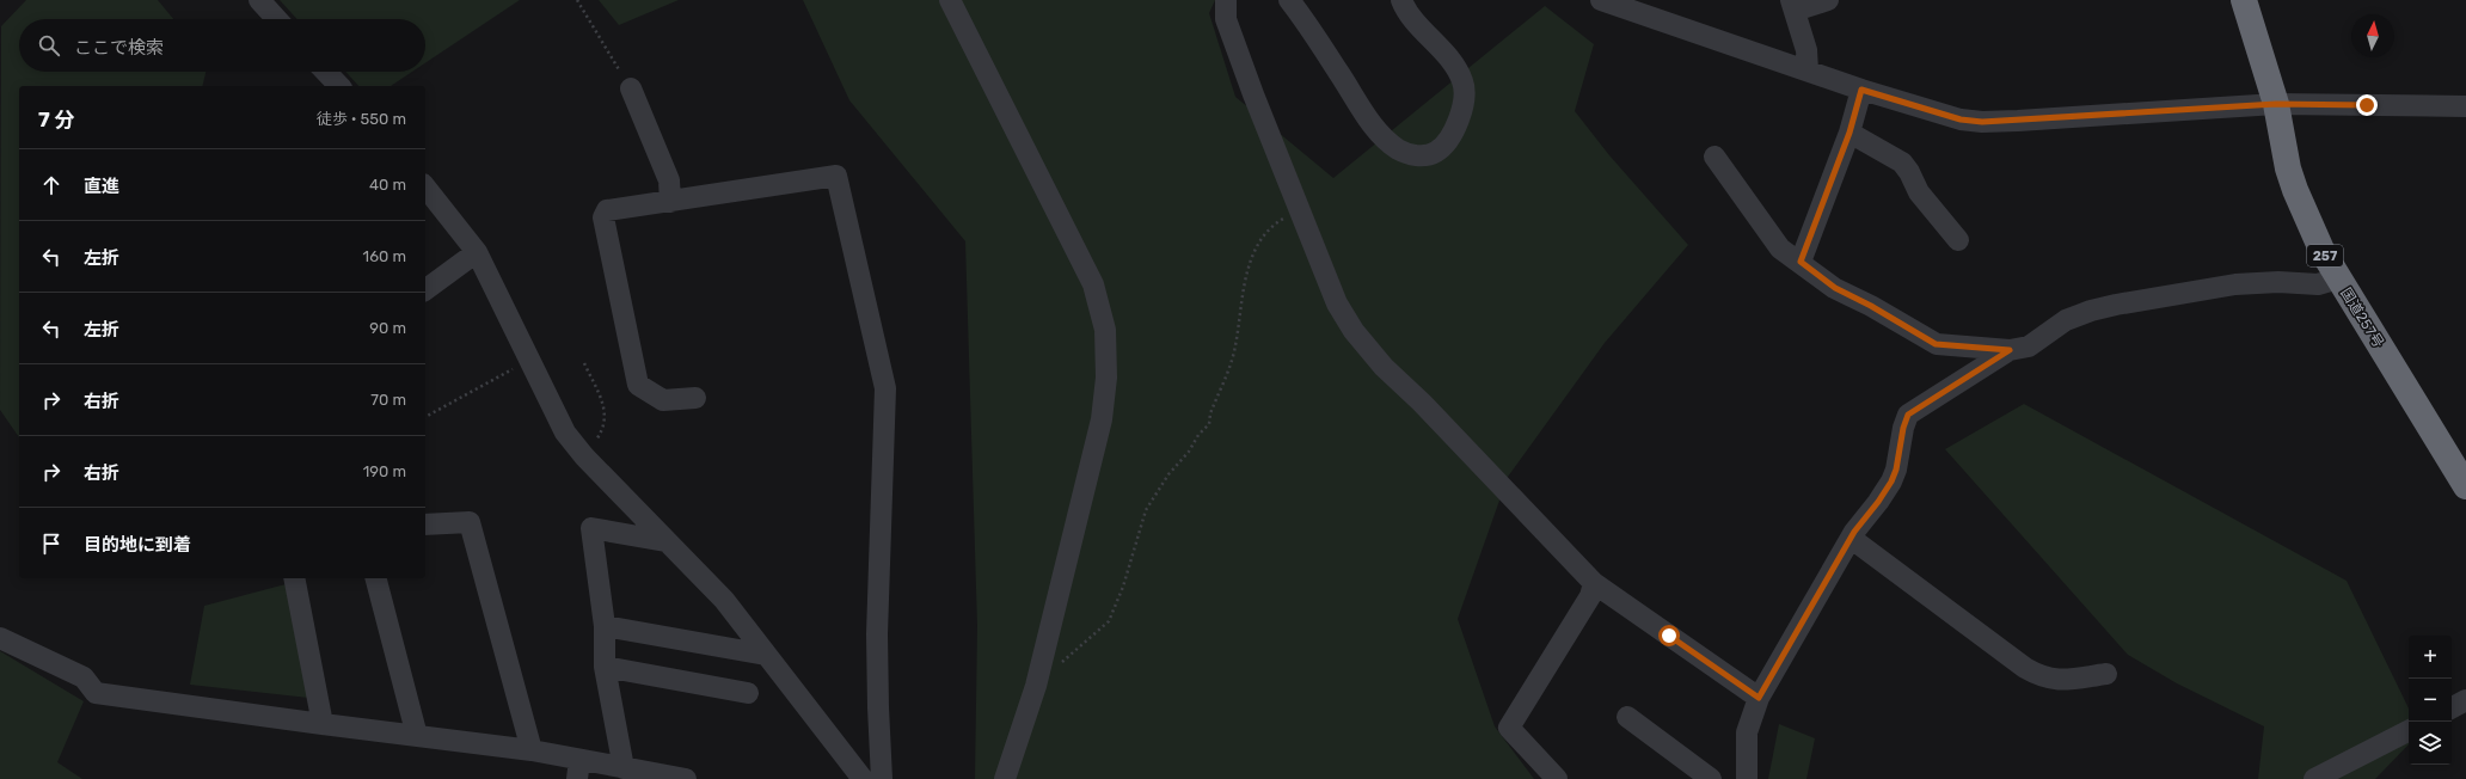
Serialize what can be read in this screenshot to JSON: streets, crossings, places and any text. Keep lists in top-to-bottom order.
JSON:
{
  "streets": {
    "highway": ["257", "国道257号"]
  },
  "north": "top",
  "page": {
    "search": "ここで検索",
    "heading": ["7 分", "徒歩 · 550 m"],
    "list": [
      ["直進", "40 m"],
      ["左折", "160 m"],
      ["左折", "90 m"],
      ["右折", "70 m"],
      ["右折", "190 m"],
      "目的地に到着"
    ],
    "map_buttons": ["+", "−"]
  }
}
